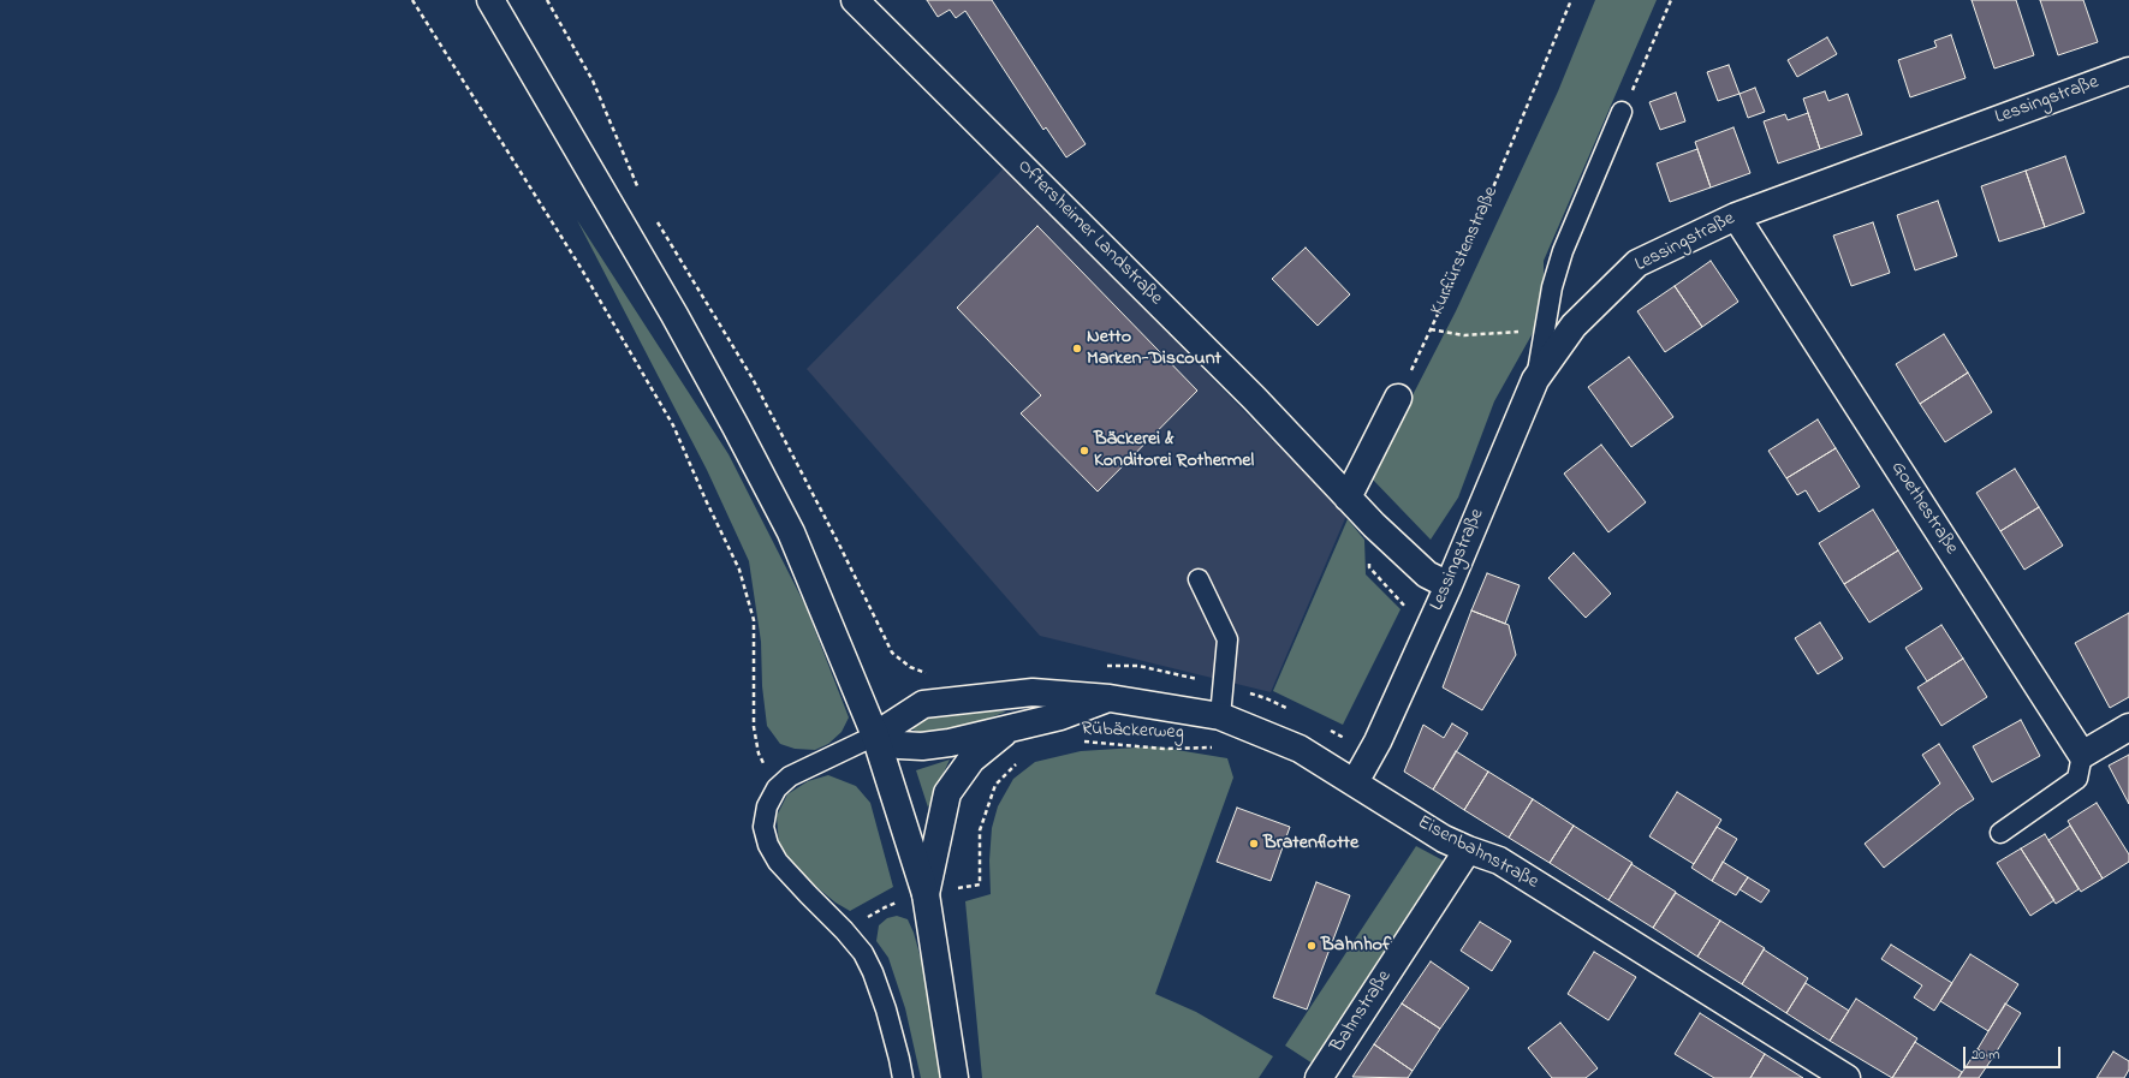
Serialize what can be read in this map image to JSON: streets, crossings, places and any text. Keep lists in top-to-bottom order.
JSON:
{
  "streets": {
    "street": [
      "Lessingstraße",
      "Oftersheimer Landstraße",
      "Goethestraße",
      "Eisenbahnstraße",
      "Bahnstraße"
    ],
    "path": ["Kurfürstenstraße", "Rübäckerweg"]
  },
  "crossings": [
    ["Lessingstraße", "Oftersheimer Landstraße"],
    ["Lessingstraße", "Goethestraße"],
    ["Lessingstraße", "Eisenbahnstraße"],
    ["Eisenbahnstraße", "Bahnstraße"]
  ],
  "places": [
    "Netto Marken-Discount",
    "Bäckerei & Konditorei Rothermel",
    "Bratenflotte",
    "Bahnhof"
  ],
  "scale_bar": "20 m"
}
